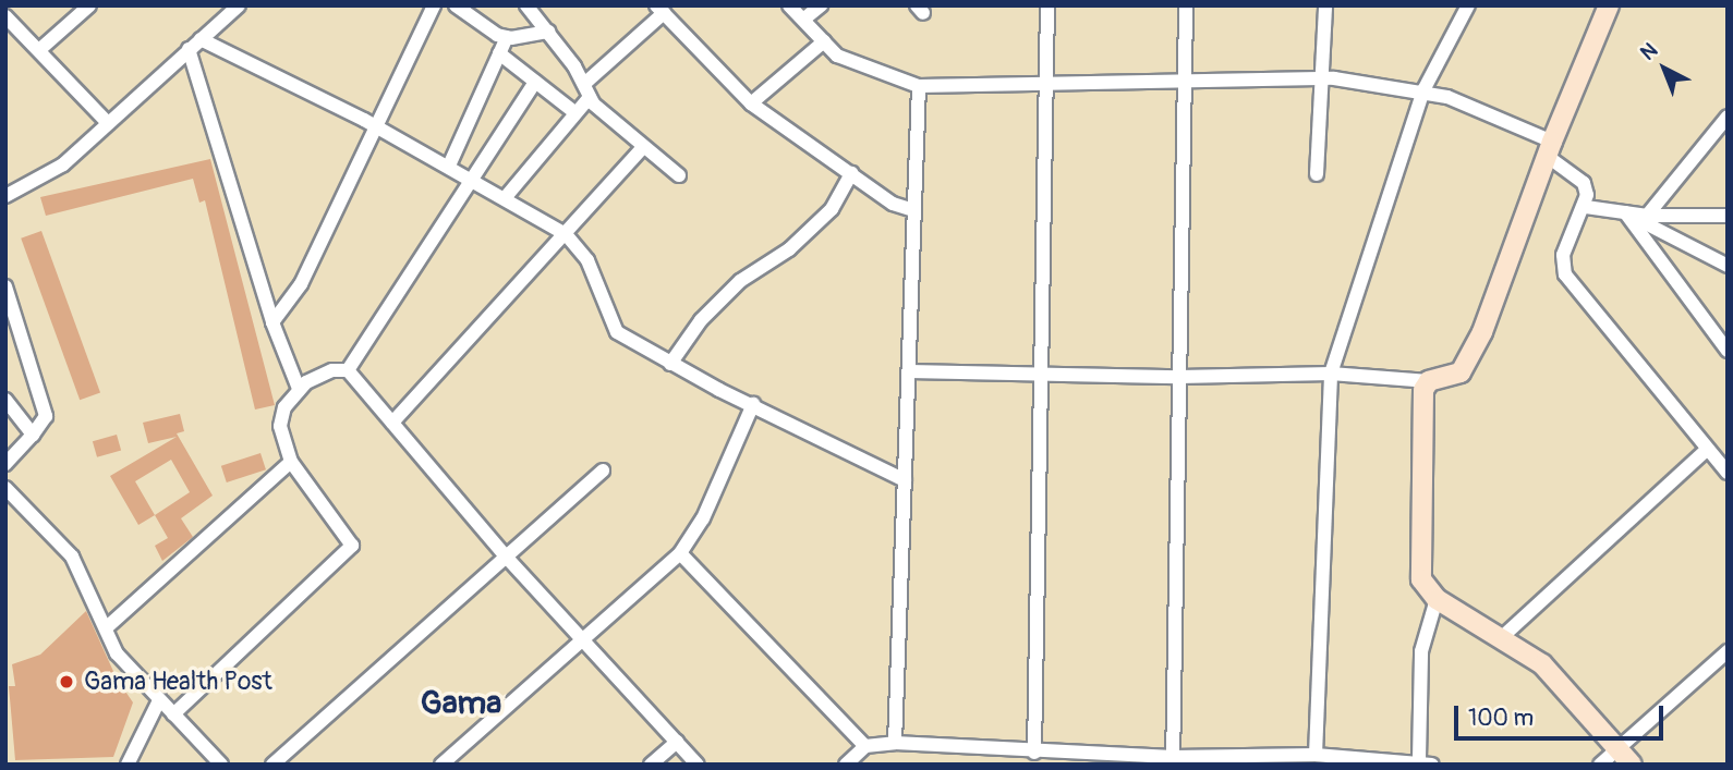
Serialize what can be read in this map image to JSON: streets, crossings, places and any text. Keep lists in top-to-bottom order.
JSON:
{
  "districts": ["Gama"],
  "places": ["Gama Health Post"],
  "scale_bar": "100 m",
  "north": "top left"
}
